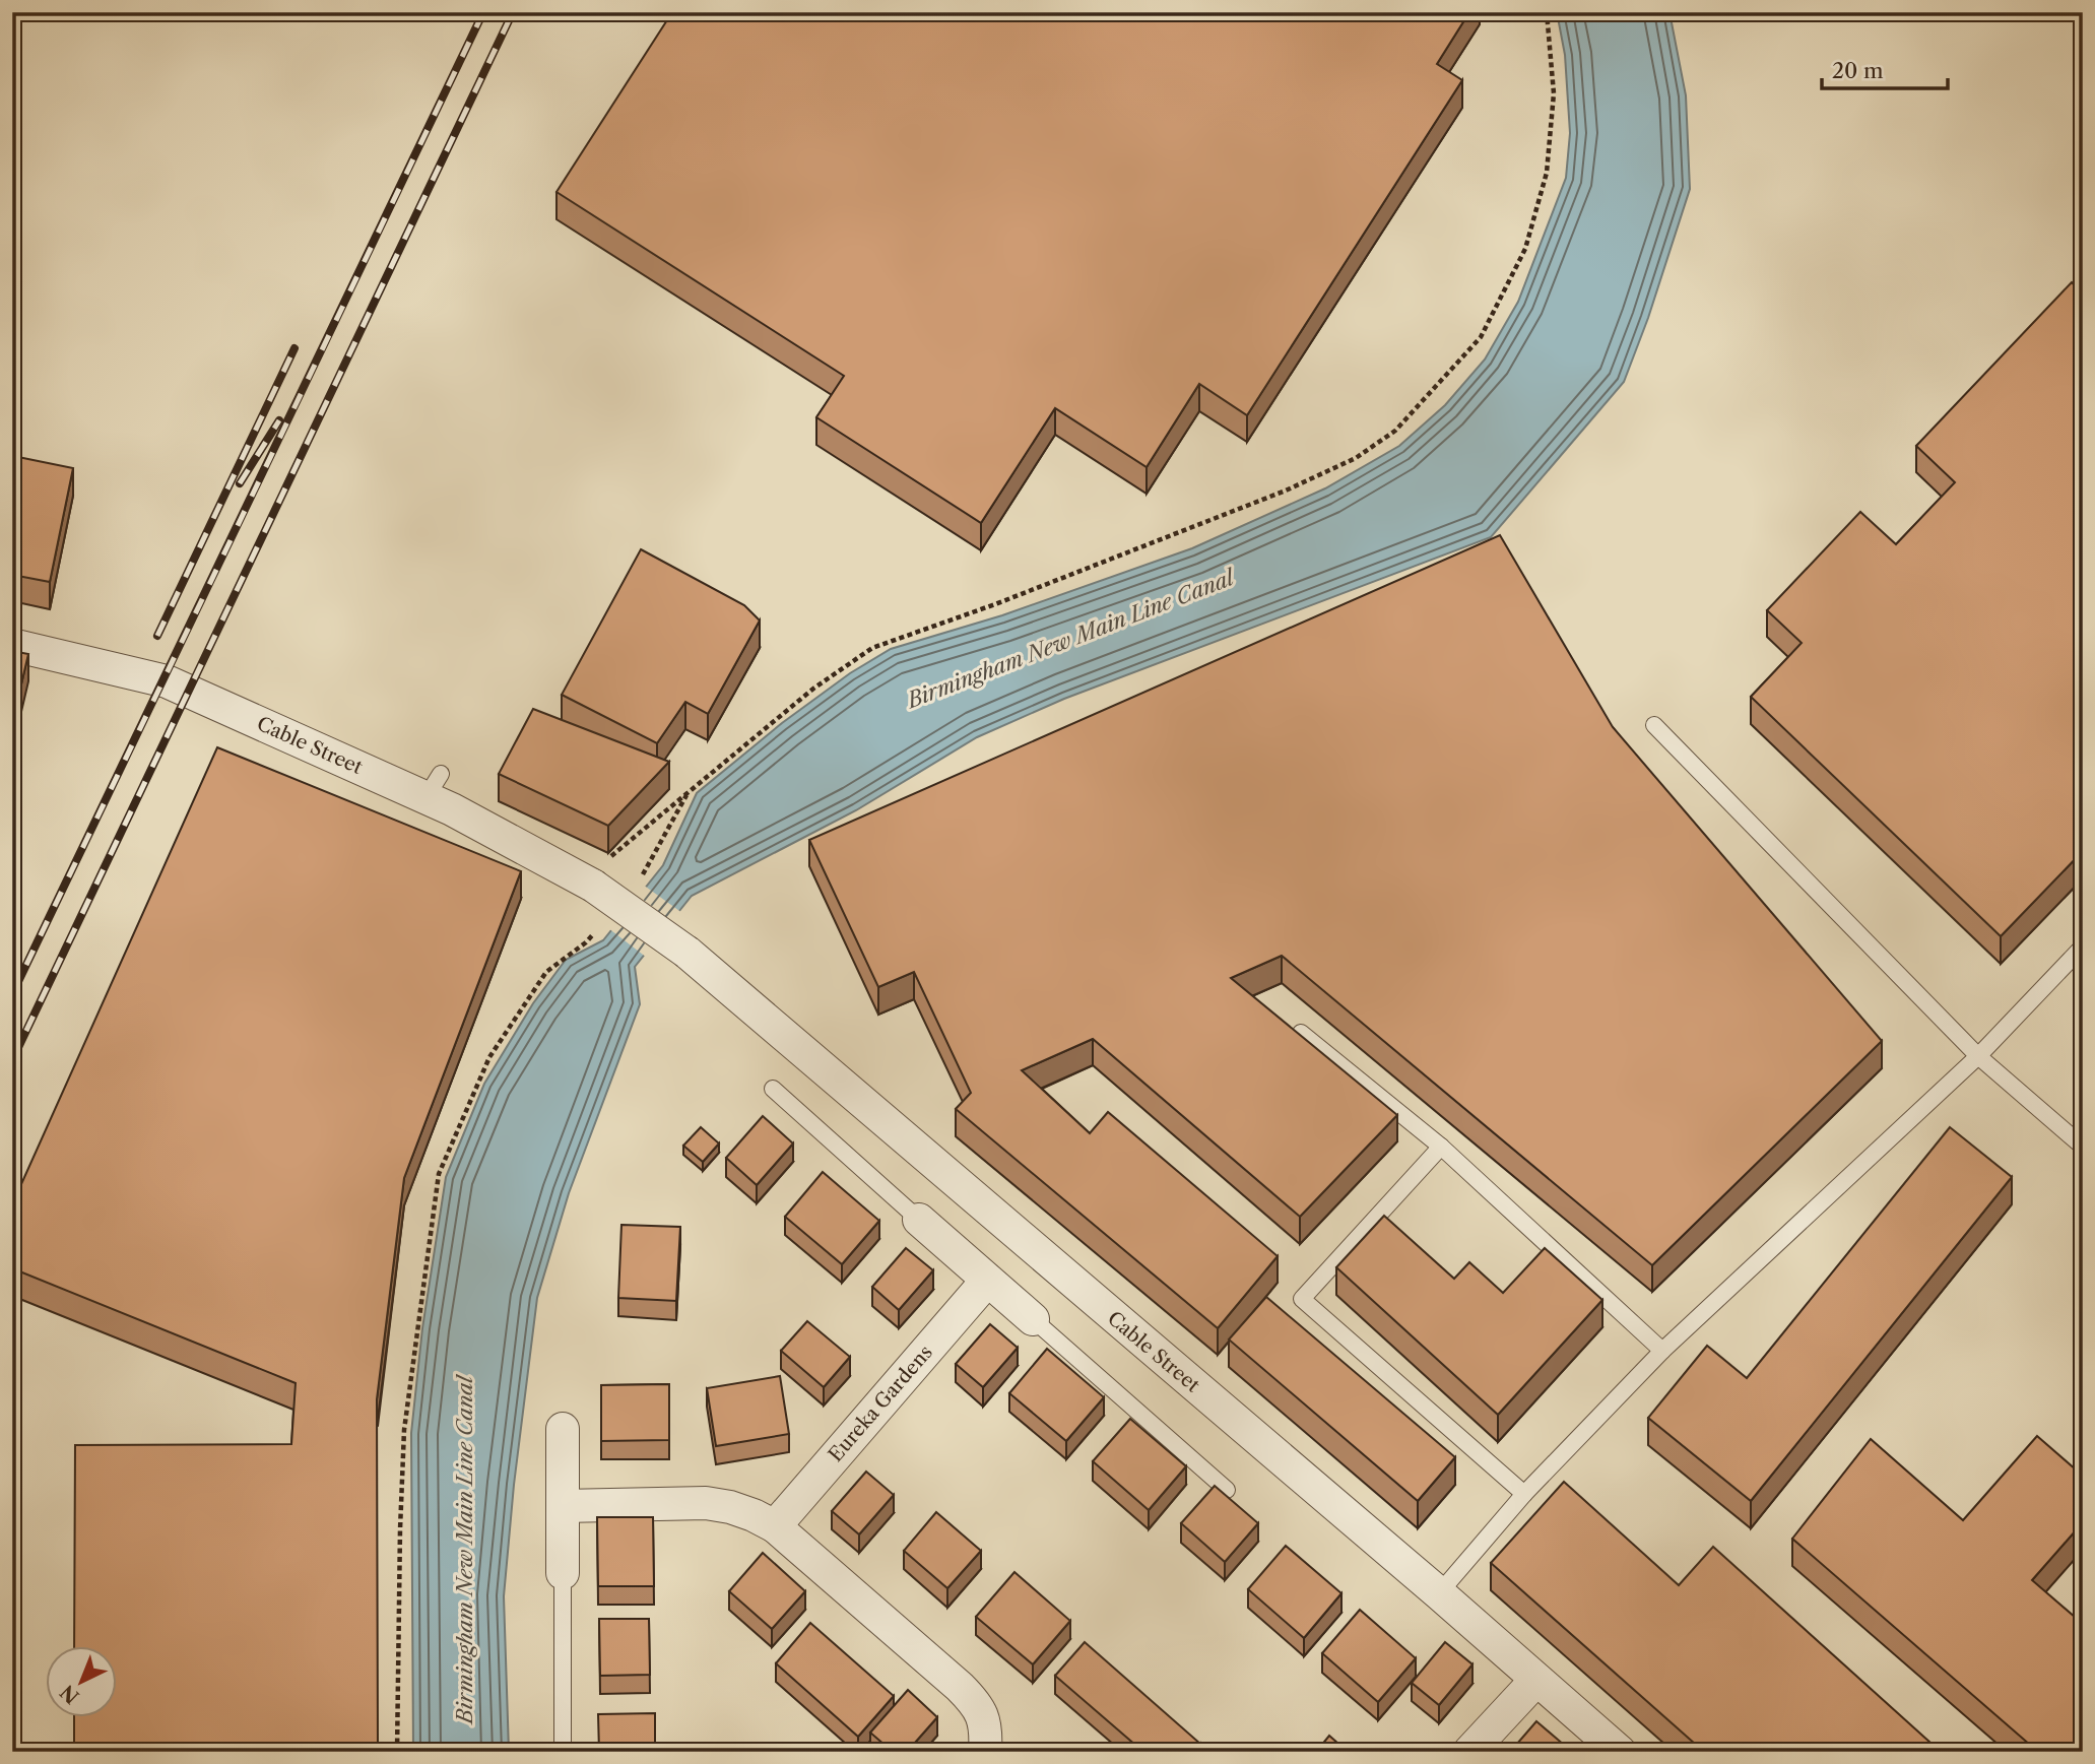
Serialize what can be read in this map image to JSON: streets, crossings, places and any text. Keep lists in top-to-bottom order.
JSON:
{
  "streets": {
    "street": ["Cable Street", "Eureka Gardens"]
  },
  "water": ["Birmingham New Main Line Canal"],
  "scale_bar": "20 m",
  "north": "bottom left"
}
